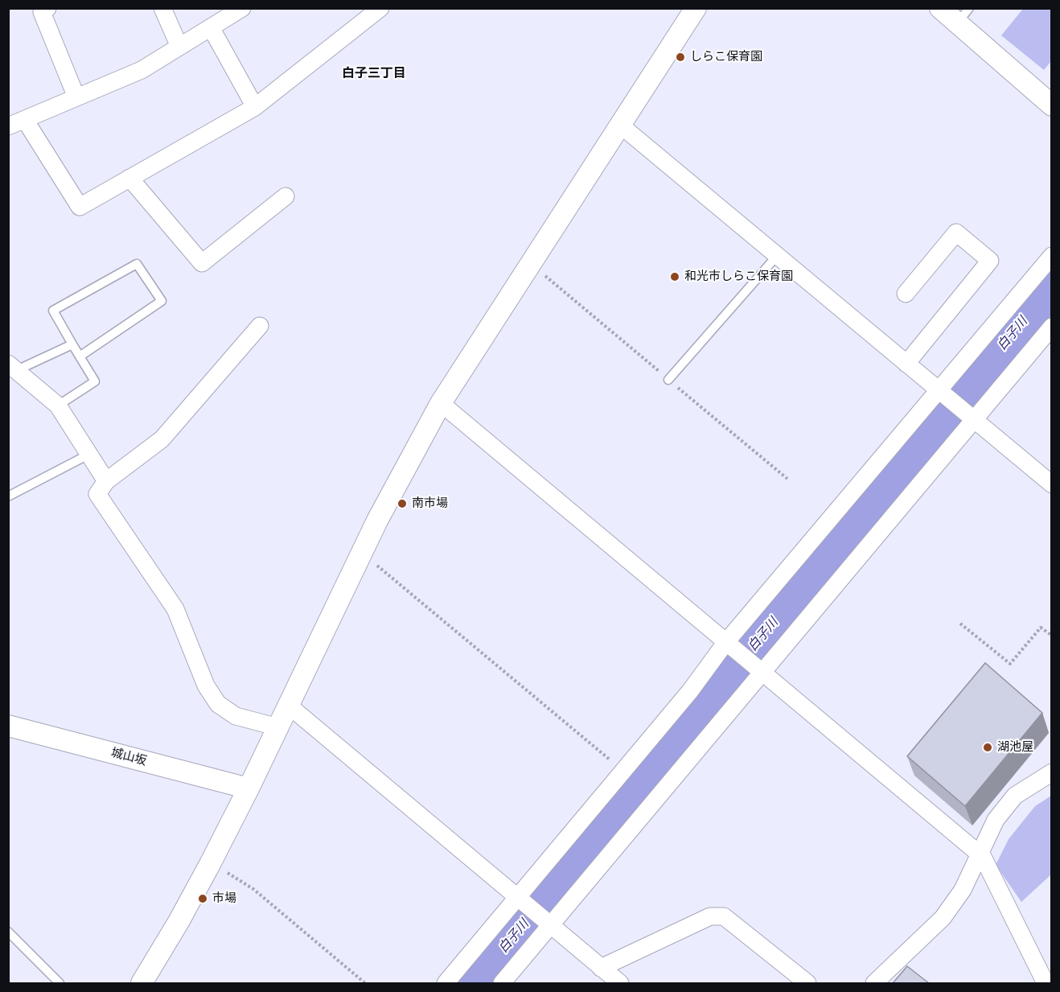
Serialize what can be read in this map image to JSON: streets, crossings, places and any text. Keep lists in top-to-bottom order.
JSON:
{
  "streets": {
    "street": ["城山坂"]
  },
  "districts": ["白子三丁目"],
  "water": ["白子川"],
  "places": [
    "しらこ保育園",
    "和光市しらこ保育園",
    "南市場",
    "湖池屋",
    "市場"
  ]
}
